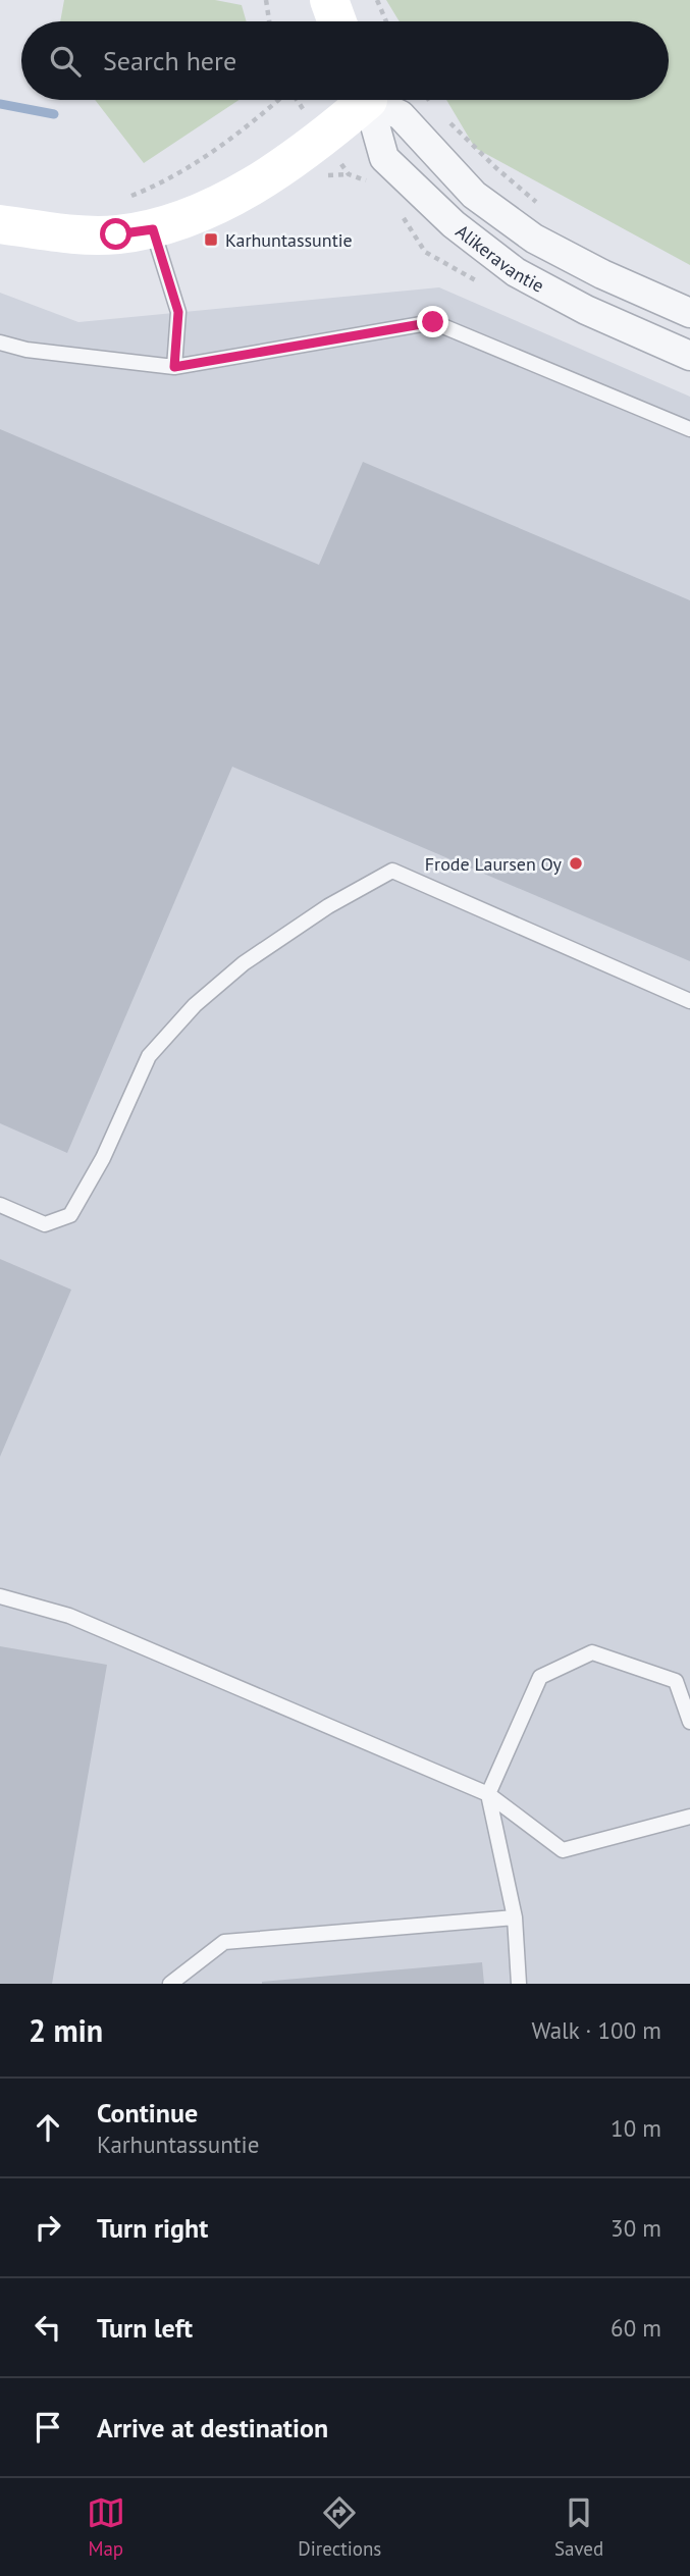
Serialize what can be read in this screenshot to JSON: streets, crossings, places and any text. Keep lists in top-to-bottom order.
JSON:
{
  "streets": {
    "street": ["Alikeravantie"]
  },
  "places": {
    "transit": ["Karhuntassuntie"],
    "other": ["Frode Laursen Oy"]
  },
  "page": {
    "search": "Search here",
    "heading": ["2 min", "Walk · 100 m"],
    "list": [
      ["Continue", "Karhuntassuntie", "10 m"],
      ["Turn right", "30 m"],
      ["Turn left", "60 m"],
      "Arrive at destination"
    ],
    "nav": ["Map", "Directions", "Saved"]
  }
}
